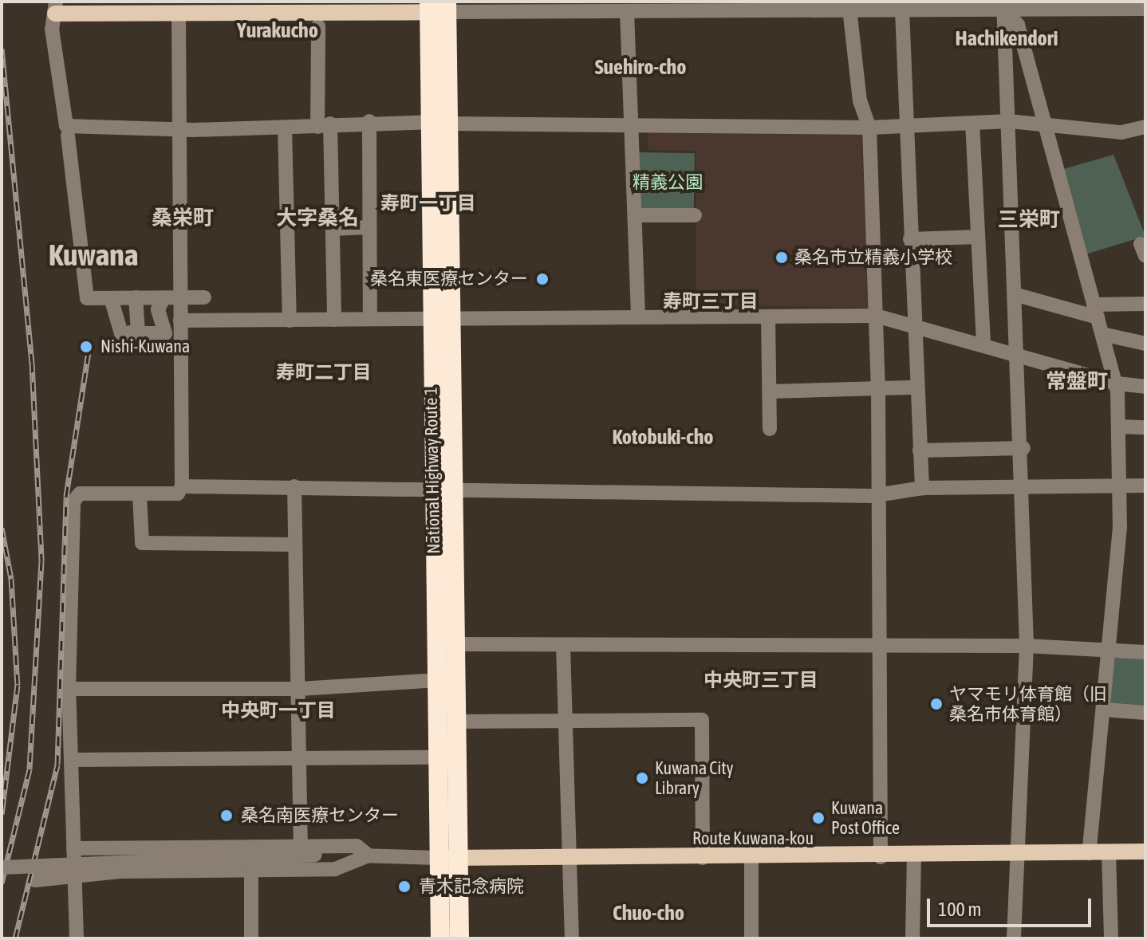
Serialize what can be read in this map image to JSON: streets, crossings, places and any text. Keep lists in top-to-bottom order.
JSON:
{
  "streets": {
    "highway": ["National Highway Route 1"],
    "main road": ["Route Kuwana-kou"]
  },
  "crossings": [
    ["National Highway Route 1", "Route Kuwana-kou"]
  ],
  "districts": [
    "Yurakucho",
    "Hachikendori",
    "Suehiro-cho",
    "寿町一丁目",
    "桑栄町",
    "大字桑名",
    "三栄町",
    "Kuwana",
    "寿町三丁目",
    "寿町二丁目",
    "常盤町",
    "Kotobuki-cho",
    "中央町三丁目",
    "中央町一丁目",
    "Chuo-cho"
  ],
  "parks": ["精義公園"],
  "places": [
    "桑名市立精義小学校",
    "桑名東医療センター",
    "Nishi-Kuwana",
    "ヤマモリ体育館（旧 桑名市体育館）",
    "Kuwana City Library",
    "桑名南医療センター",
    "Kuwana Post Office",
    "青木記念病院"
  ],
  "scale_bar": "100 m"
}
